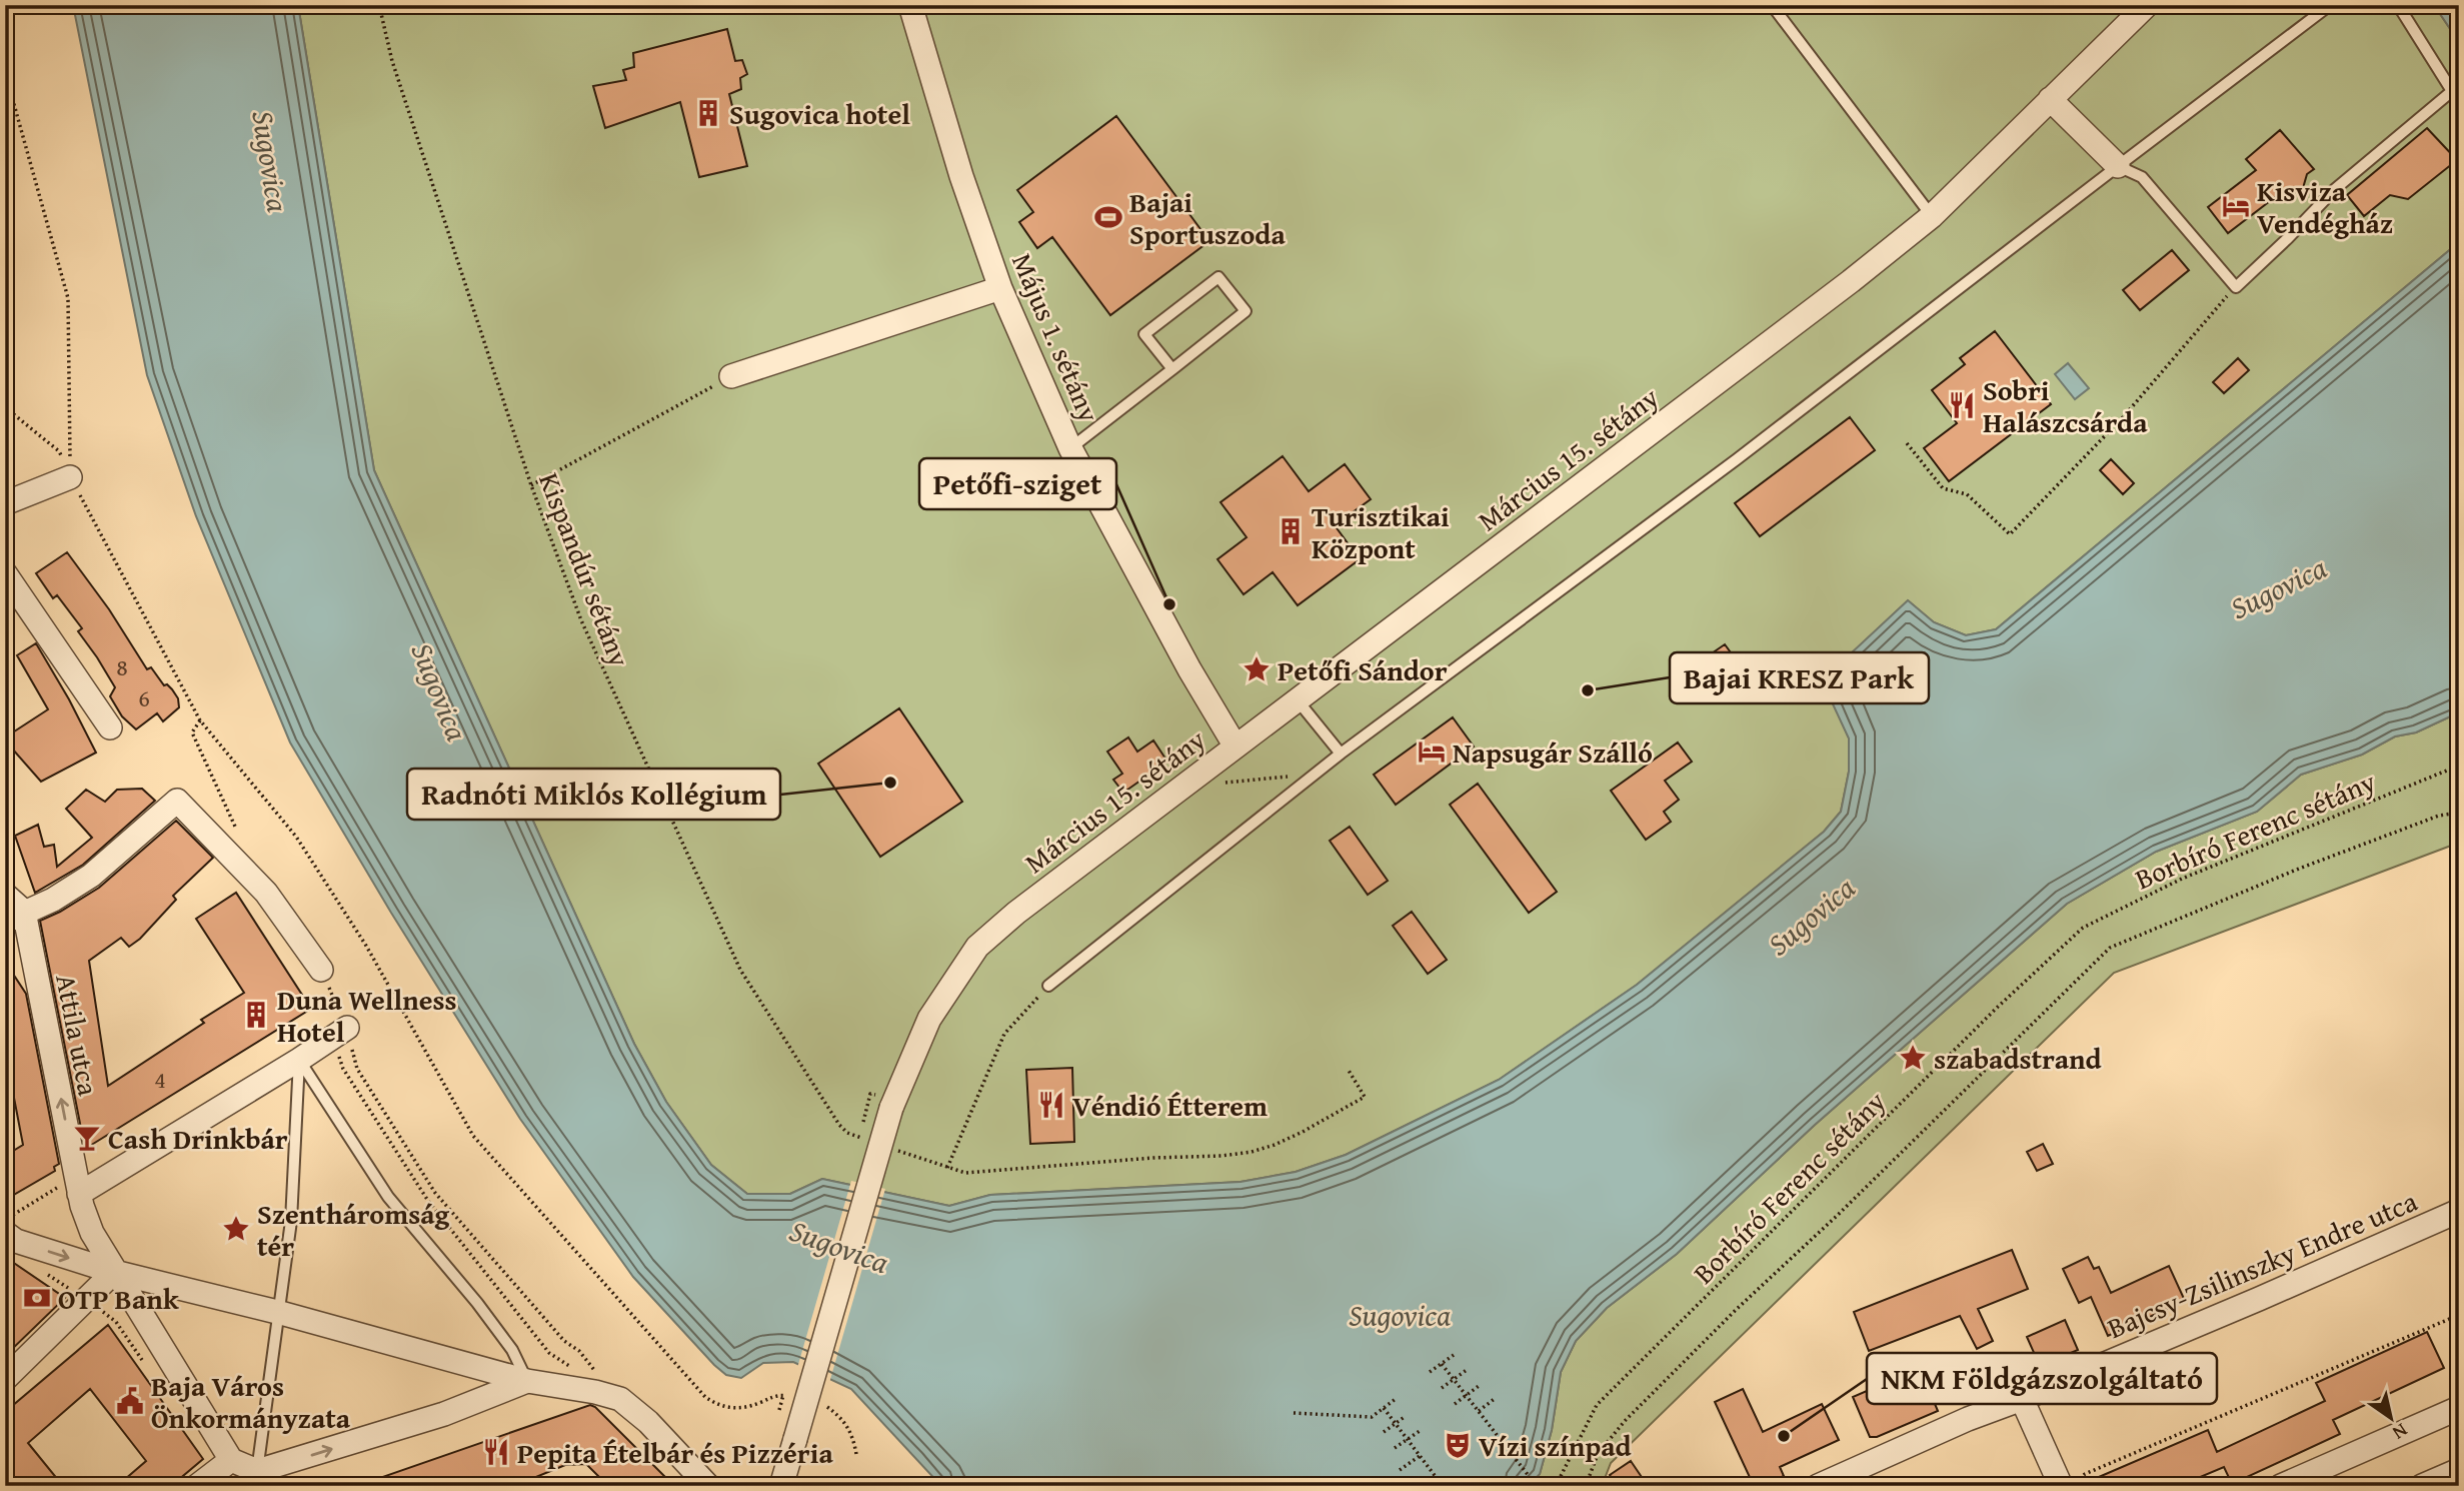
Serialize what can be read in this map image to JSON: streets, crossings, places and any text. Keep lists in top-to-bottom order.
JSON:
{
  "streets": {
    "street": [
      "Május 1. sétány",
      "Március 15. sétány",
      "Attila utca",
      "Bajcsy-Zsilinszky Endre utca"
    ],
    "path": ["Kispandúr sétány", "Borbíró Ferenc sétány"]
  },
  "crossings": [
    ["Május 1. sétány", "Március 15. sétány"]
  ],
  "one_way": ["Attila utca"],
  "water": ["Sugovica"],
  "places": {
    "building": ["Sugovica hotel", "Turisztikai Központ", "Duna Wellness Hotel"],
    "hotel": ["Kisviza Vendégház", "Napsugár Szálló"],
    "sports": ["Bajai Sportuszoda"],
    "restaurant": ["Sobri Halászcsárda", "Véndió Étterem", "Pepita Ételbár és Pizzéria"],
    "other": [
      "Petőfi-sziget",
      "Bajai KRESZ Park",
      "Radnóti Miklós Kollégium",
      "NKM Földgázszolgáltató"
    ],
    "place": ["Petőfi Sándor", "szabadstrand", "Szentháromság tér"],
    "bar": ["Cash Drinkbár"],
    "bank": ["OTP Bank"],
    "public building": ["Baja Város Önkormányzata"],
    "theatre": ["Vízi színpad"]
  },
  "house_numbers": ["8", "6", "4"],
  "north": "bottom right"
}
